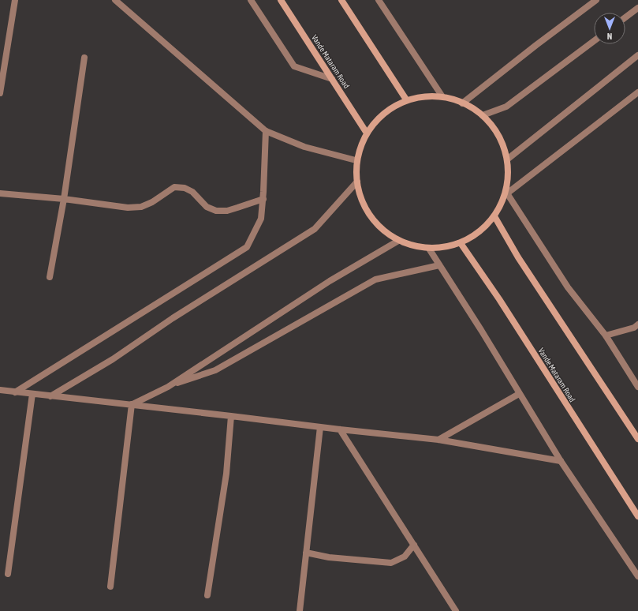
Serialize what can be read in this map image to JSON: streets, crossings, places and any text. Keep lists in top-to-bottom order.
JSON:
{
  "streets": {
    "main road": ["Vande Mataram Road"]
  },
  "north": "bottom"
}
